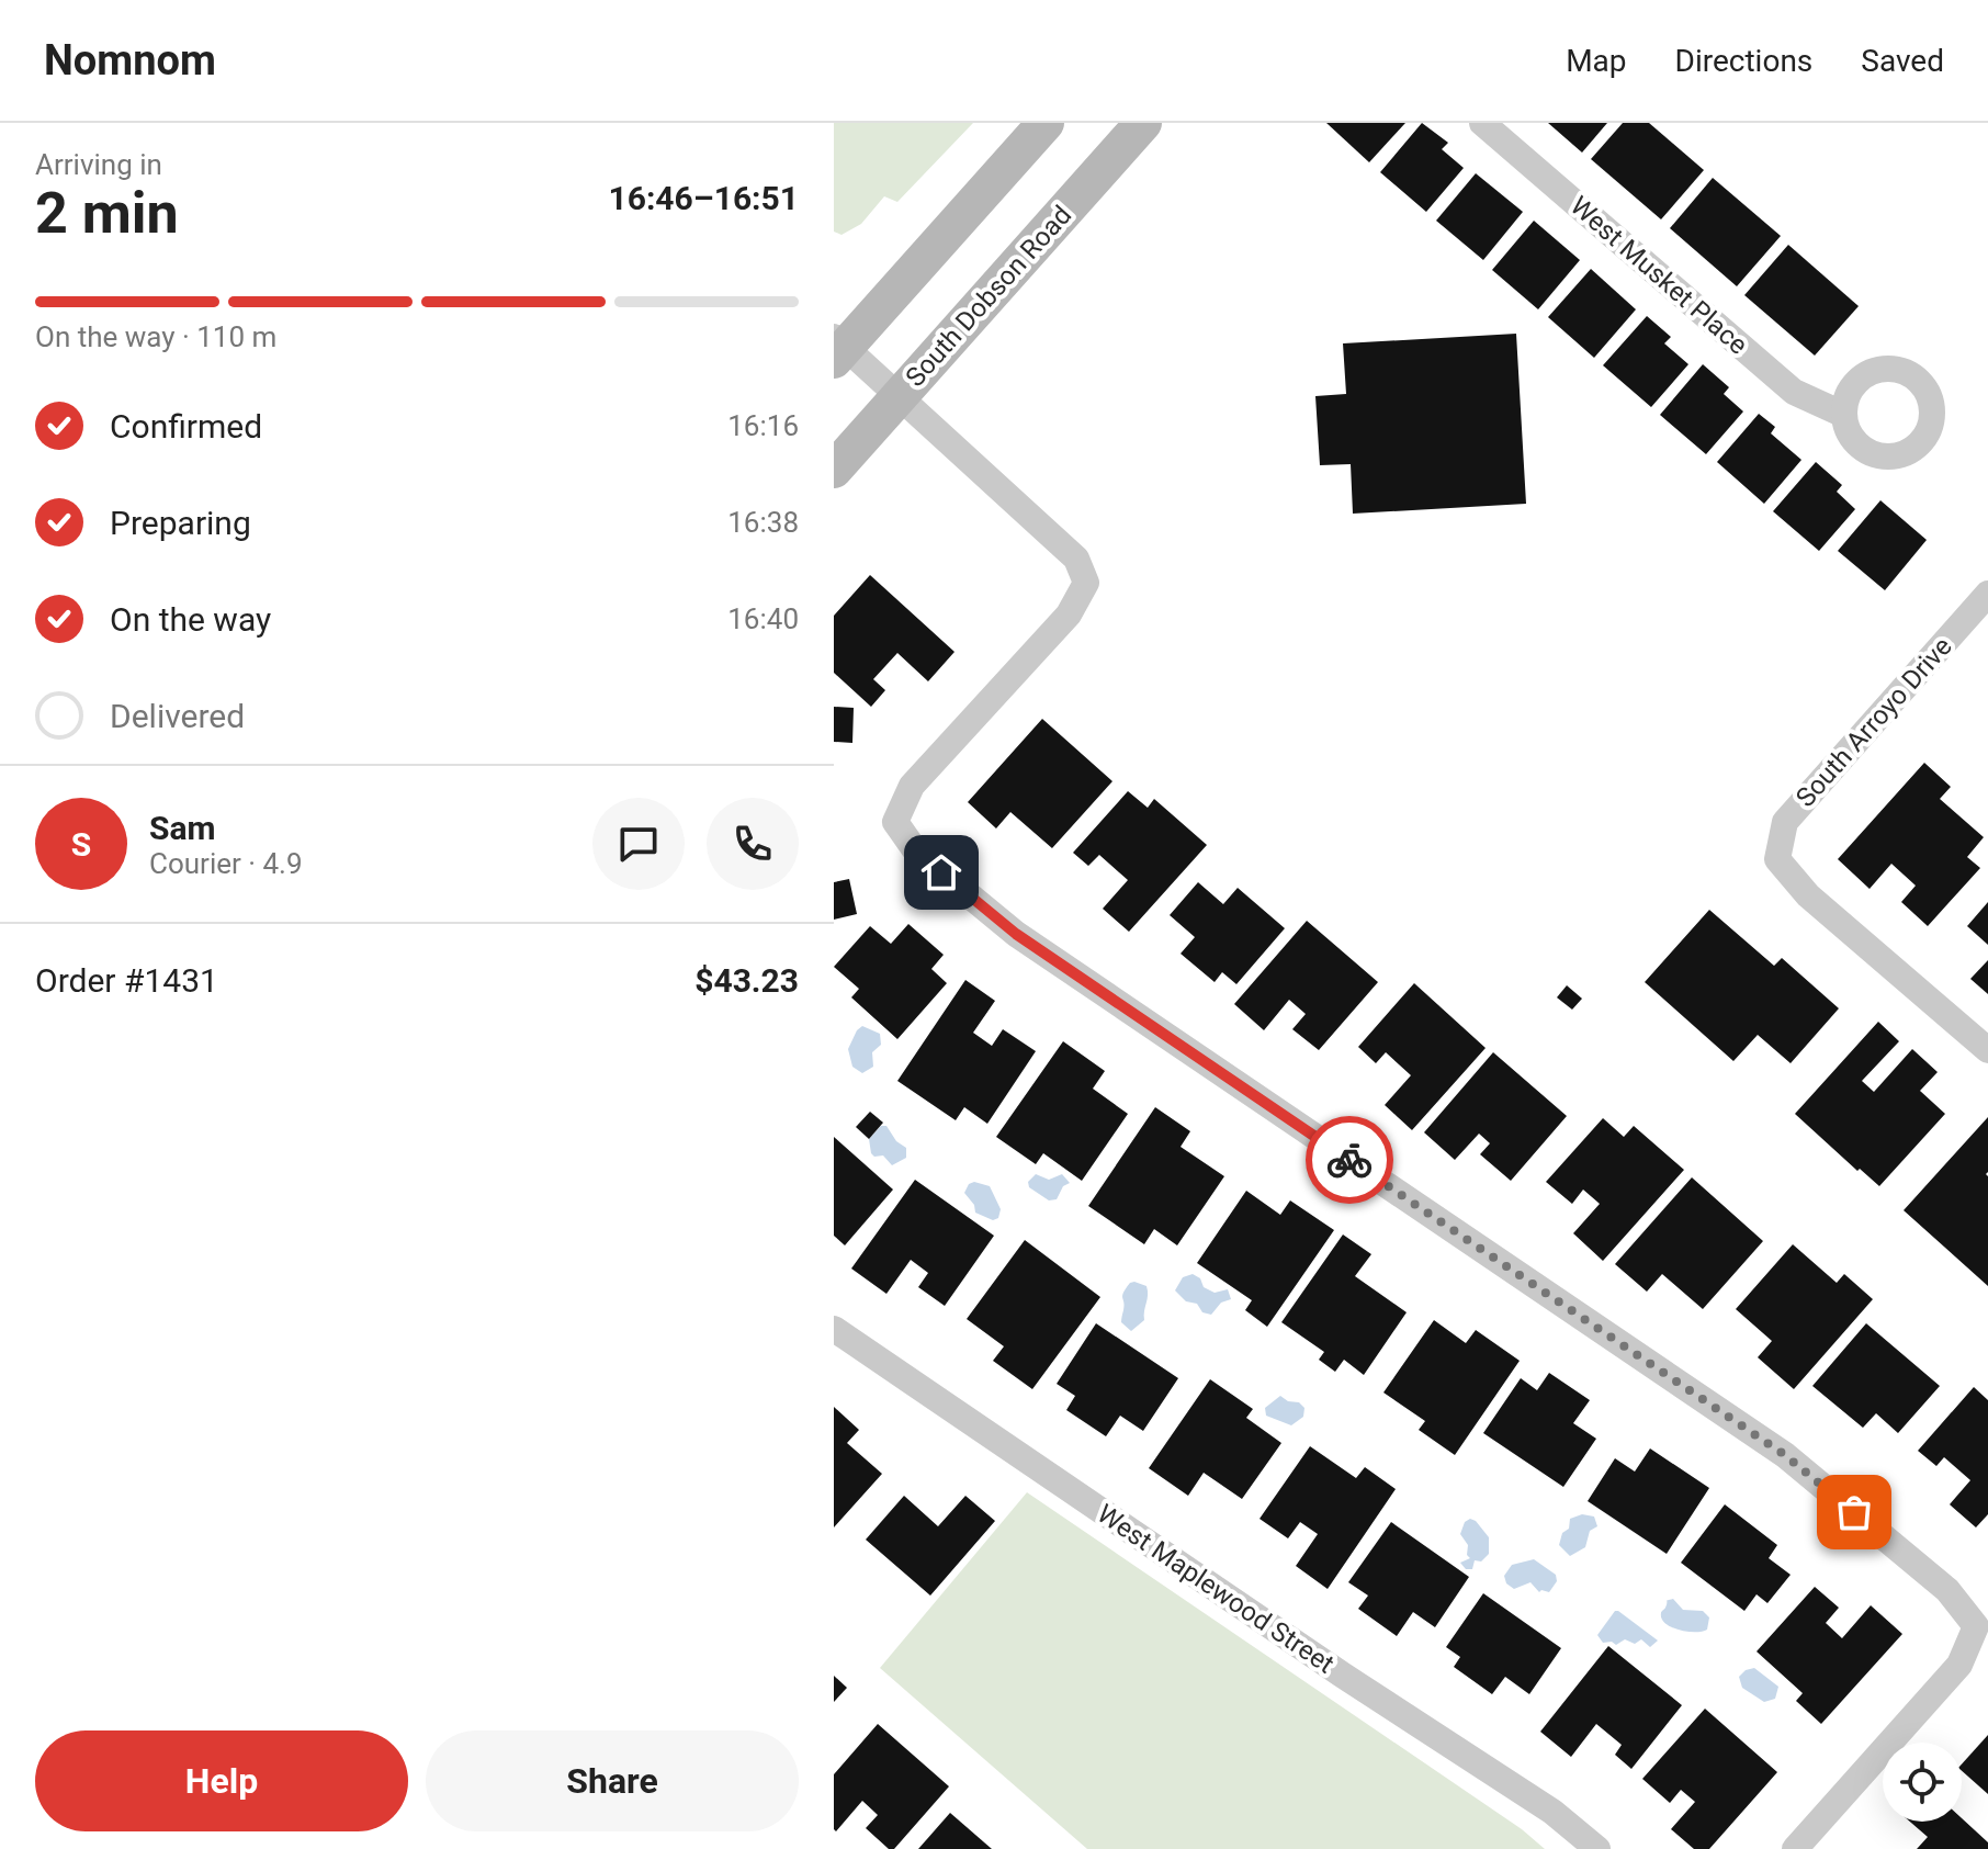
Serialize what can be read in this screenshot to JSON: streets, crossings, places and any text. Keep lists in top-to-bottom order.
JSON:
{
  "streets": {
    "main road": ["South Dobson Road"],
    "street": ["West Musket Place", "South Arroyo Drive", "West Maplewood Street"]
  },
  "page": {
    "header": "Nomnom",
    "nav": ["Map", "Directions", "Saved"],
    "heading": ["2 min", "Arriving in", "16:46–16:51"],
    "panel": [
      "Sam",
      "Courier · 4.9",
      "Order #1431",
      "$43.23"
    ],
    "bar": "On the way · 110 m",
    "list": [
      ["Confirmed", "16:16"],
      ["Preparing", "16:38"],
      ["On the way", "16:40"],
      "Delivered"
    ],
    "round": "S",
    "buttons": ["Help", "Share"]
  }
}
